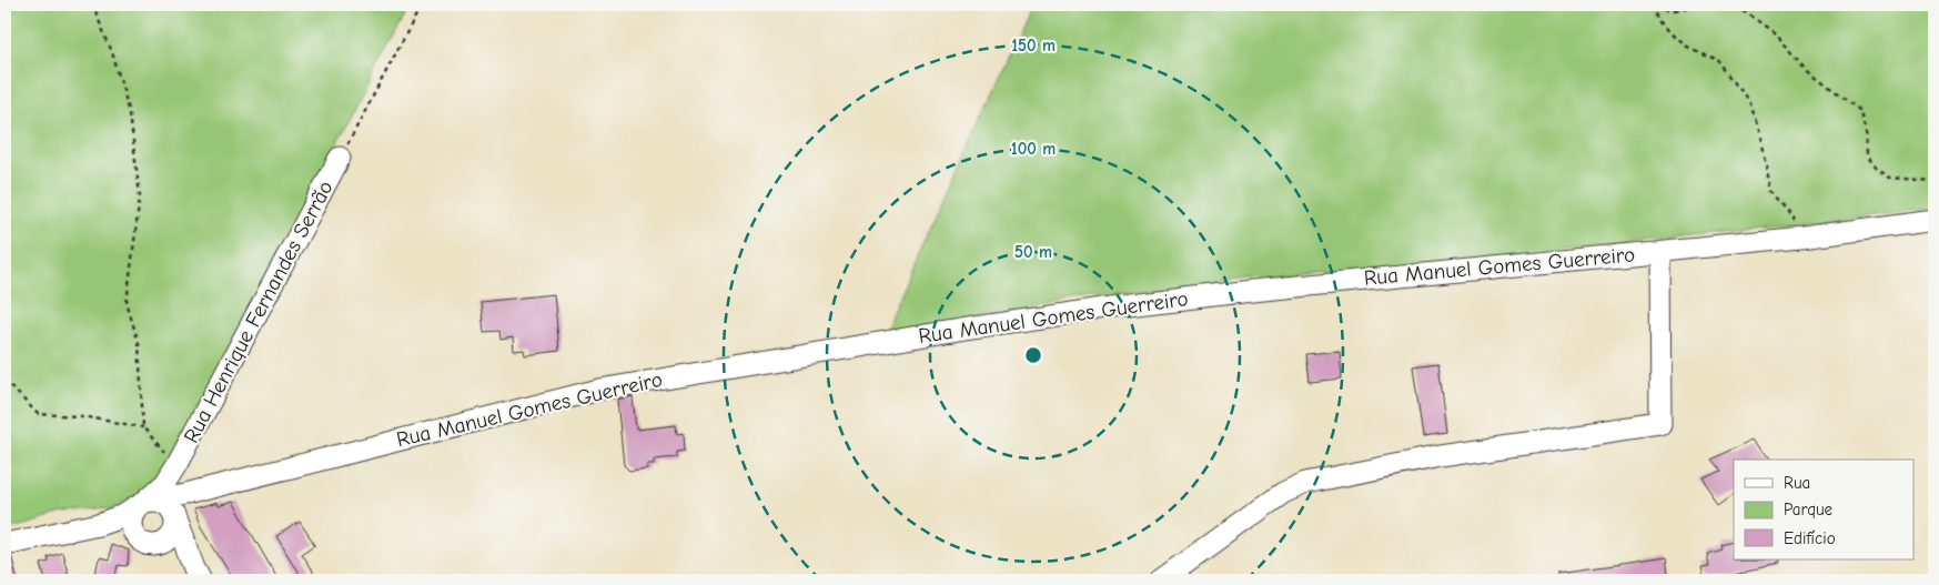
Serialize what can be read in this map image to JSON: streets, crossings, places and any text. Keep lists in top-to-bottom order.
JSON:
{
  "streets": {
    "street": ["Rua Manuel Gomes Guerreiro", "Rua Henrique Fernandes Serrão"]
  },
  "legend": ["Rua", "Parque", "Edifício"],
  "rings": ["150 m", "100 m", "50 m"]
}
